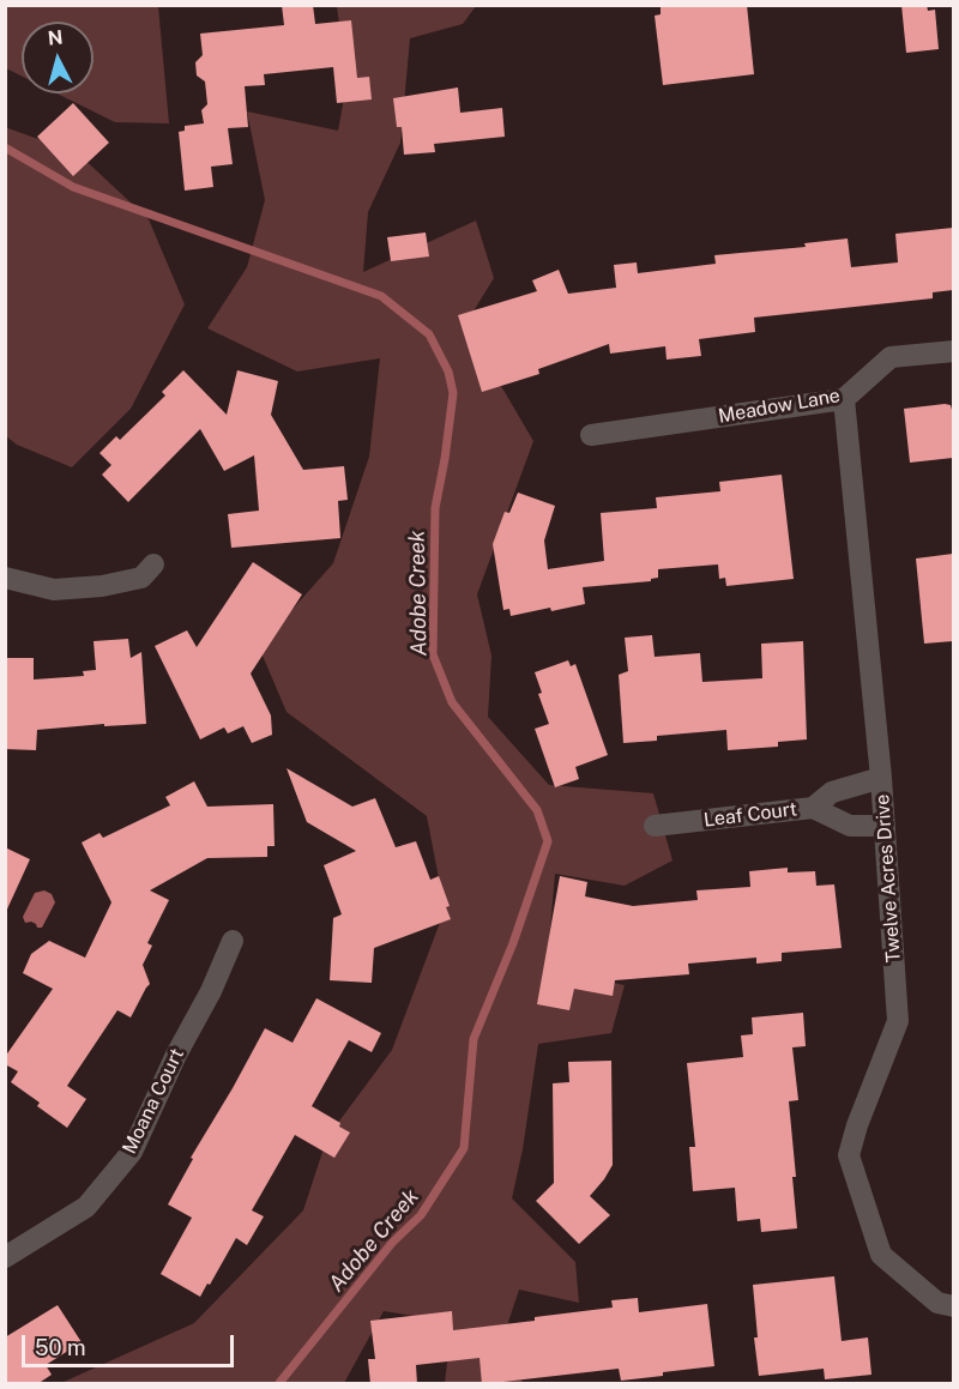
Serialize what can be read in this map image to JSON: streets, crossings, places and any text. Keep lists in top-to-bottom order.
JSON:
{
  "streets": {
    "street": [
      "Meadow Lane",
      "Leaf Court",
      "Twelve Acres Drive",
      "Moana Court"
    ]
  },
  "crossings": [
    ["Meadow Lane", "Twelve Acres Drive"],
    ["Leaf Court", "Twelve Acres Drive"]
  ],
  "water": ["Adobe Creek"],
  "scale_bar": "50 m",
  "north": "top"
}
